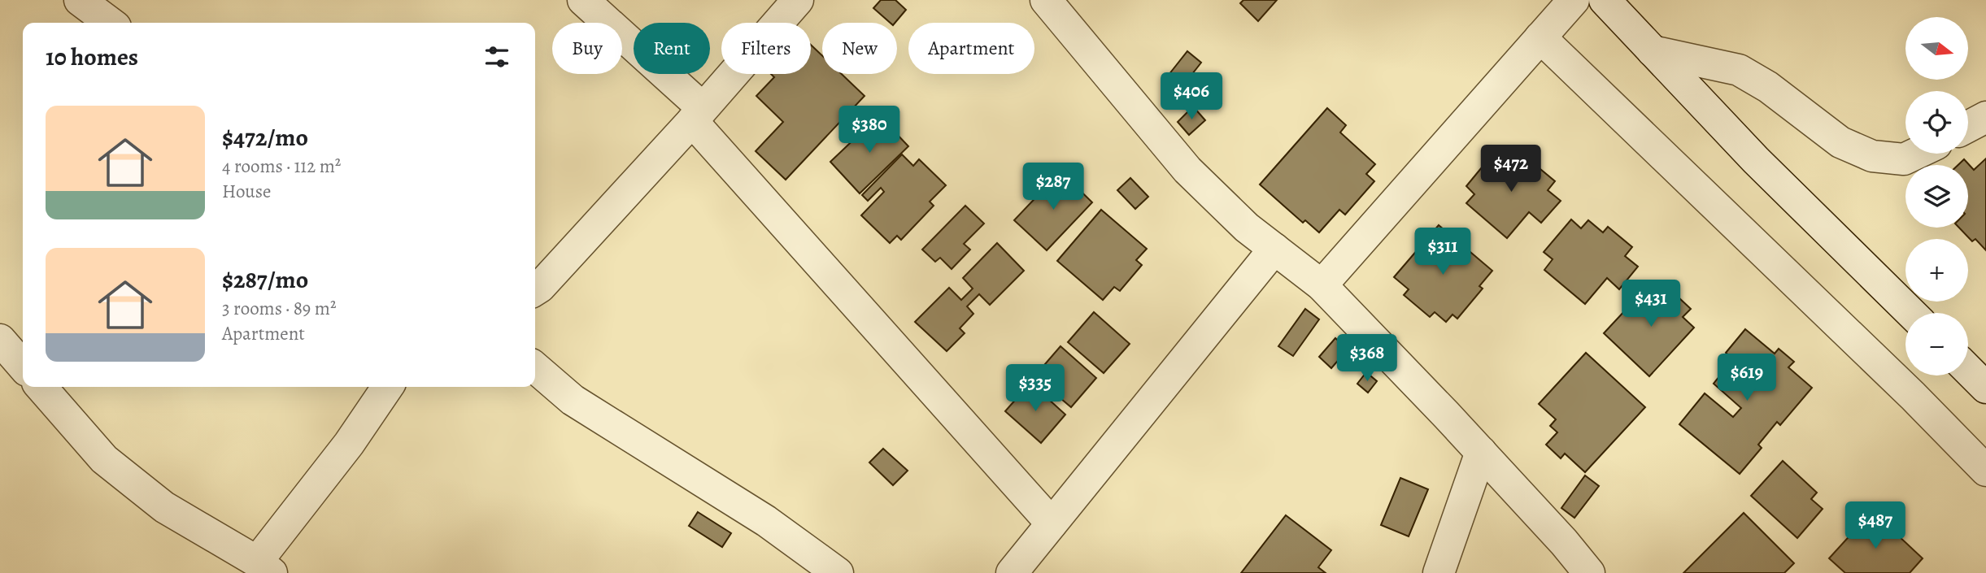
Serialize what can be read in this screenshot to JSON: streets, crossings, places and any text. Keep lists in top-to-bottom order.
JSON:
{
  "north": "right",
  "page": {
    "map_buttons": ["+", "−"],
    "chip": [
      "Buy",
      "Rent",
      "Filters",
      "New",
      "Apartment"
    ],
    "heading": "10 homes",
    "price": [
      "$406",
      "$380",
      "$472",
      "$287",
      "$311",
      "$431",
      "$368",
      "$619",
      "$335",
      "$487"
    ],
    "list": [
      {
        "name": "$472/mo",
        "note": "4 rooms · 112 m² · House"
      },
      {
        "name": "$287/mo",
        "note": "3 rooms · 89 m² · Apartment"
      }
    ]
  }
}
